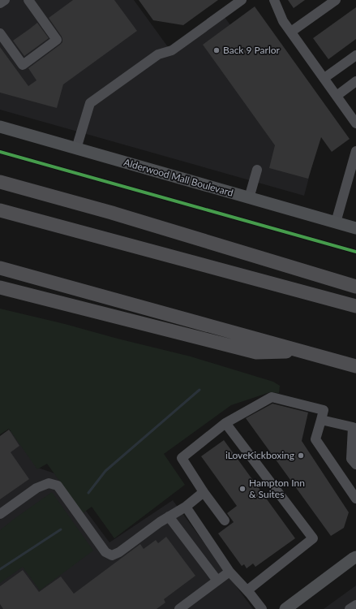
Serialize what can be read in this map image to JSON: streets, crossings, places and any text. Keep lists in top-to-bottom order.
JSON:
{
  "streets": {
    "main road": ["Alderwood Mall Boulevard"]
  },
  "places": ["Back 9 Parlor", "iLoveKickboxing", "Hampton Inn & Suites"]
}
